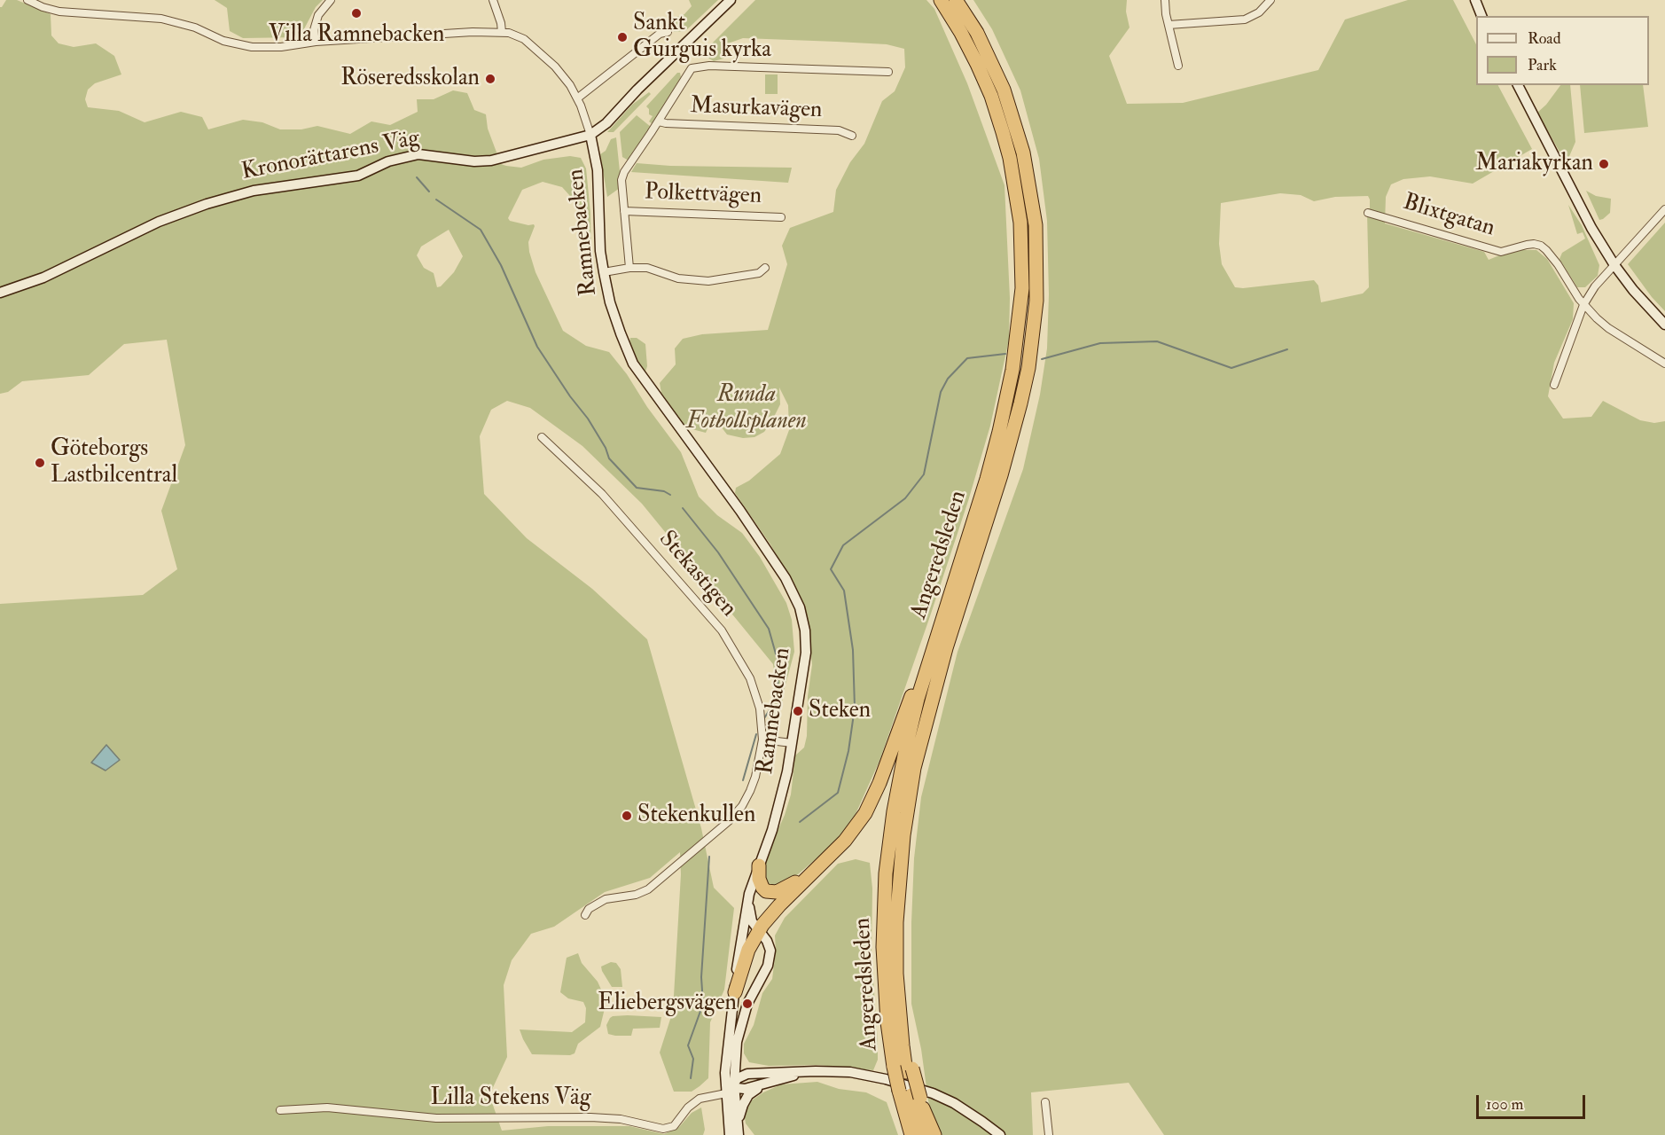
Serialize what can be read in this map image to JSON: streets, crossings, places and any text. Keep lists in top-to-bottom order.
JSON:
{
  "streets": {
    "highway": ["Angeredsleden"],
    "street": [
      "Masurkavägen",
      "Kronorättarens Väg",
      "Polkettvägen",
      "Blixtgatan",
      "Ramnebacken",
      "Stekastigen",
      "Lilla Stekens Väg"
    ]
  },
  "crossings": [
    ["Kronorättarens Väg", "Ramnebacken"],
    ["Ramnebacken", "Lilla Stekens Väg"]
  ],
  "parks": ["Runda Fotbollsplanen"],
  "places": [
    "Villa Ramnebacken",
    "Sankt Guirguis kyrka",
    "Röseredsskolan",
    "Mariakyrkan",
    "Göteborgs Lastbilcentral",
    "Steken",
    "Stekenkullen",
    "Eliebergsvägen"
  ],
  "legend": ["Road", "Park"],
  "scale_bar": "100 m"
}
